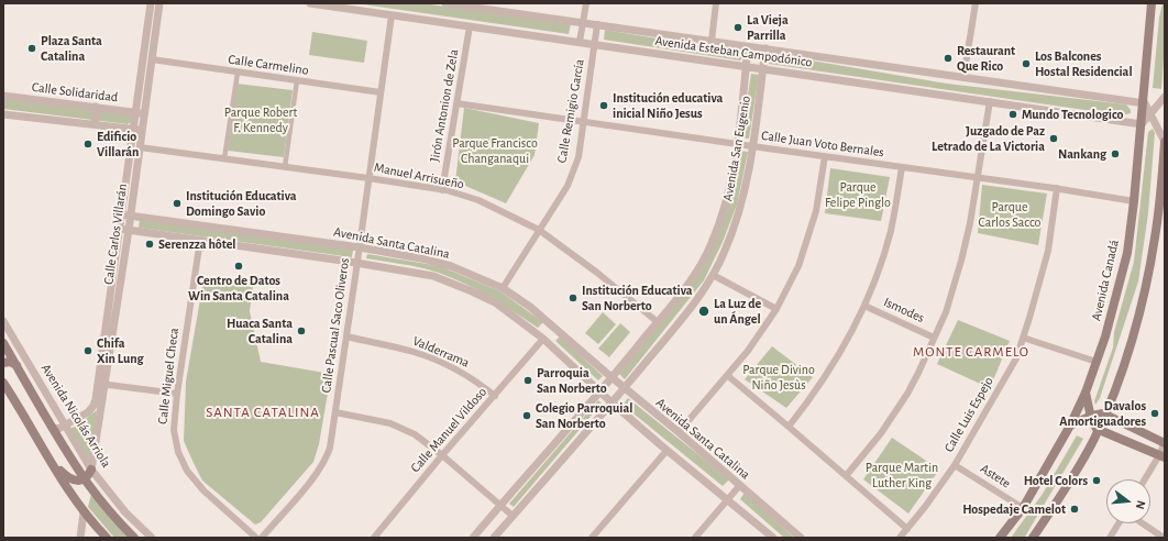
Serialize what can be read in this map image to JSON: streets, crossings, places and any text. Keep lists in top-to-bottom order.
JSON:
{
  "streets": {
    "main road": ["Avenida Canadá", "Avenida Nicolás Arriola"],
    "street": [
      "Avenida Esteban Campodónico",
      "Calle Carmelino",
      "Calle Solidaridad",
      "Jirón Antonion de Zela",
      "Calle Remigio García",
      "Calle Juan Voto Bernales",
      "Avenida San Eugenio",
      "Manuel Arrisueño",
      "Calle Carlos Villarán",
      "Avenida Santa Catalina",
      "Ismodes",
      "Calle Pascual Saco Oliveros",
      "Valderrama",
      "Calle Miguel Checa",
      "Calle Luis Espejo",
      "Calle Manuel Vildoso",
      "Astete"
    ]
  },
  "crossings": [
    ["Avenida Esteban Campodónico", "Jirón Antonion de Zela"],
    ["Avenida Esteban Campodónico", "Calle Remigio García"],
    ["Avenida Esteban Campodónico", "Avenida San Eugenio"],
    ["Avenida Esteban Campodónico", "Avenida Canadá"],
    ["Avenida Esteban Campodónico", "Calle Pascual Saco Oliveros"],
    ["Calle Carmelino", "Calle Carlos Villarán"],
    ["Calle Carmelino", "Calle Pascual Saco Oliveros"],
    ["Calle Solidaridad", "Calle Carlos Villarán"],
    ["Jirón Antonion de Zela", "Calle Juan Voto Bernales"],
    ["Jirón Antonion de Zela", "Manuel Arrisueño"],
    ["Calle Remigio García", "Calle Juan Voto Bernales"],
    ["Calle Remigio García", "Manuel Arrisueño"],
    ["Calle Remigio García", "Avenida Santa Catalina"],
    ["Calle Juan Voto Bernales", "Avenida San Eugenio"],
    ["Calle Juan Voto Bernales", "Avenida Canadá"],
    ["Calle Juan Voto Bernales", "Calle Luis Espejo"],
    ["Avenida San Eugenio", "Manuel Arrisueño"],
    ["Avenida San Eugenio", "Avenida Santa Catalina"],
    ["Manuel Arrisueño", "Calle Carlos Villarán"],
    ["Manuel Arrisueño", "Calle Pascual Saco Oliveros"],
    ["Calle Carlos Villarán", "Avenida Santa Catalina"],
    ["Calle Carlos Villarán", "Avenida Nicolás Arriola"],
    ["Avenida Santa Catalina", "Calle Pascual Saco Oliveros"],
    ["Avenida Santa Catalina", "Calle Miguel Checa"],
    ["Avenida Santa Catalina", "Calle Manuel Vildoso"],
    ["Avenida Canadá", "Astete"],
    ["Calle Pascual Saco Oliveros", "Valderrama"],
    ["Valderrama", "Calle Manuel Vildoso"],
    ["Calle Luis Espejo", "Astete"]
  ],
  "districts": ["MONTE CARMELO", "SANTA CATALINA"],
  "parks": [
    "Parque Robert F. Kennedy",
    "Parque Francisco Changanaqui",
    "Parque Felipe Pinglo",
    "Parque Carlos Sacco",
    "Parque Divino Niño Jesùs",
    "Parque Martin Luther King"
  ],
  "places": [
    "La Vieja Parrilla",
    "Plaza Santa Catalina",
    "Restaurant Que Rico",
    "Los Balcones Hostal Residencial",
    "Institución educativa inicial Niño Jesus",
    "Mundo Tecnologico",
    "Juzgado de Paz Letrado de La Victoria",
    "Edificio Villarán",
    "Nankang",
    "Institución Educativa Domingo Savio",
    "Serenzza hôtel",
    "Centro de Datos Win Santa Catalina",
    "Institución Educativa San Norberto",
    "La Luz de un Ángel",
    "Huaca Santa Catalina",
    "Chifa Xin Lung",
    "Parroquia San Norberto",
    "Davalos Amortiguadores",
    "Colegio Parroquial San Norberto",
    "Hotel Colors",
    "Hospedaje Camelot"
  ],
  "north": "right"
}
